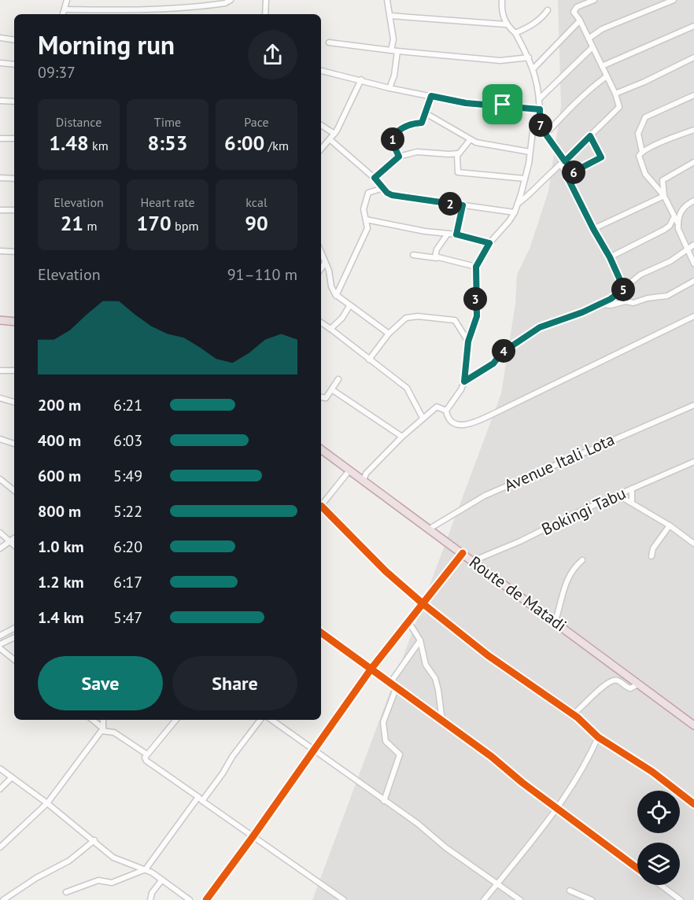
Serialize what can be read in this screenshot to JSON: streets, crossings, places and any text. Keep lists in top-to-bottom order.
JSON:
{
  "streets": {
    "highway": ["Route de Matadi"],
    "street": ["Avenue Itali Lota", "Bokingi Tabu"]
  },
  "crossings": [
    ["Avenue Itali Lota", "Route de Matadi"],
    ["Bokingi Tabu", "Route de Matadi"]
  ],
  "page": {
    "heading": ["Morning run", "09:37"],
    "stats": [
      ["Distance", "1.48 km"],
      ["Time", "8:53"],
      ["Pace", "6:00 /km"],
      ["Elevation", "21 m"],
      ["Heart rate", "170 bpm"],
      ["kcal", "90"]
    ],
    "pins": [
      "7",
      "1",
      "6",
      "2",
      "5",
      "3",
      "4"
    ],
    "chart": ["Elevation", "91–110 m"],
    "list": [
      {
        "name": "200 m",
        "note": "6:21"
      },
      {
        "name": "400 m",
        "note": "6:03"
      },
      {
        "name": "600 m",
        "note": "5:49"
      },
      {
        "name": "800 m",
        "note": "5:22"
      },
      {
        "name": "1.0 km",
        "note": "6:20"
      },
      {
        "name": "1.2 km",
        "note": "6:17"
      },
      {
        "name": "1.4 km",
        "note": "5:47"
      }
    ],
    "buttons": ["Save", "Share"]
  }
}
